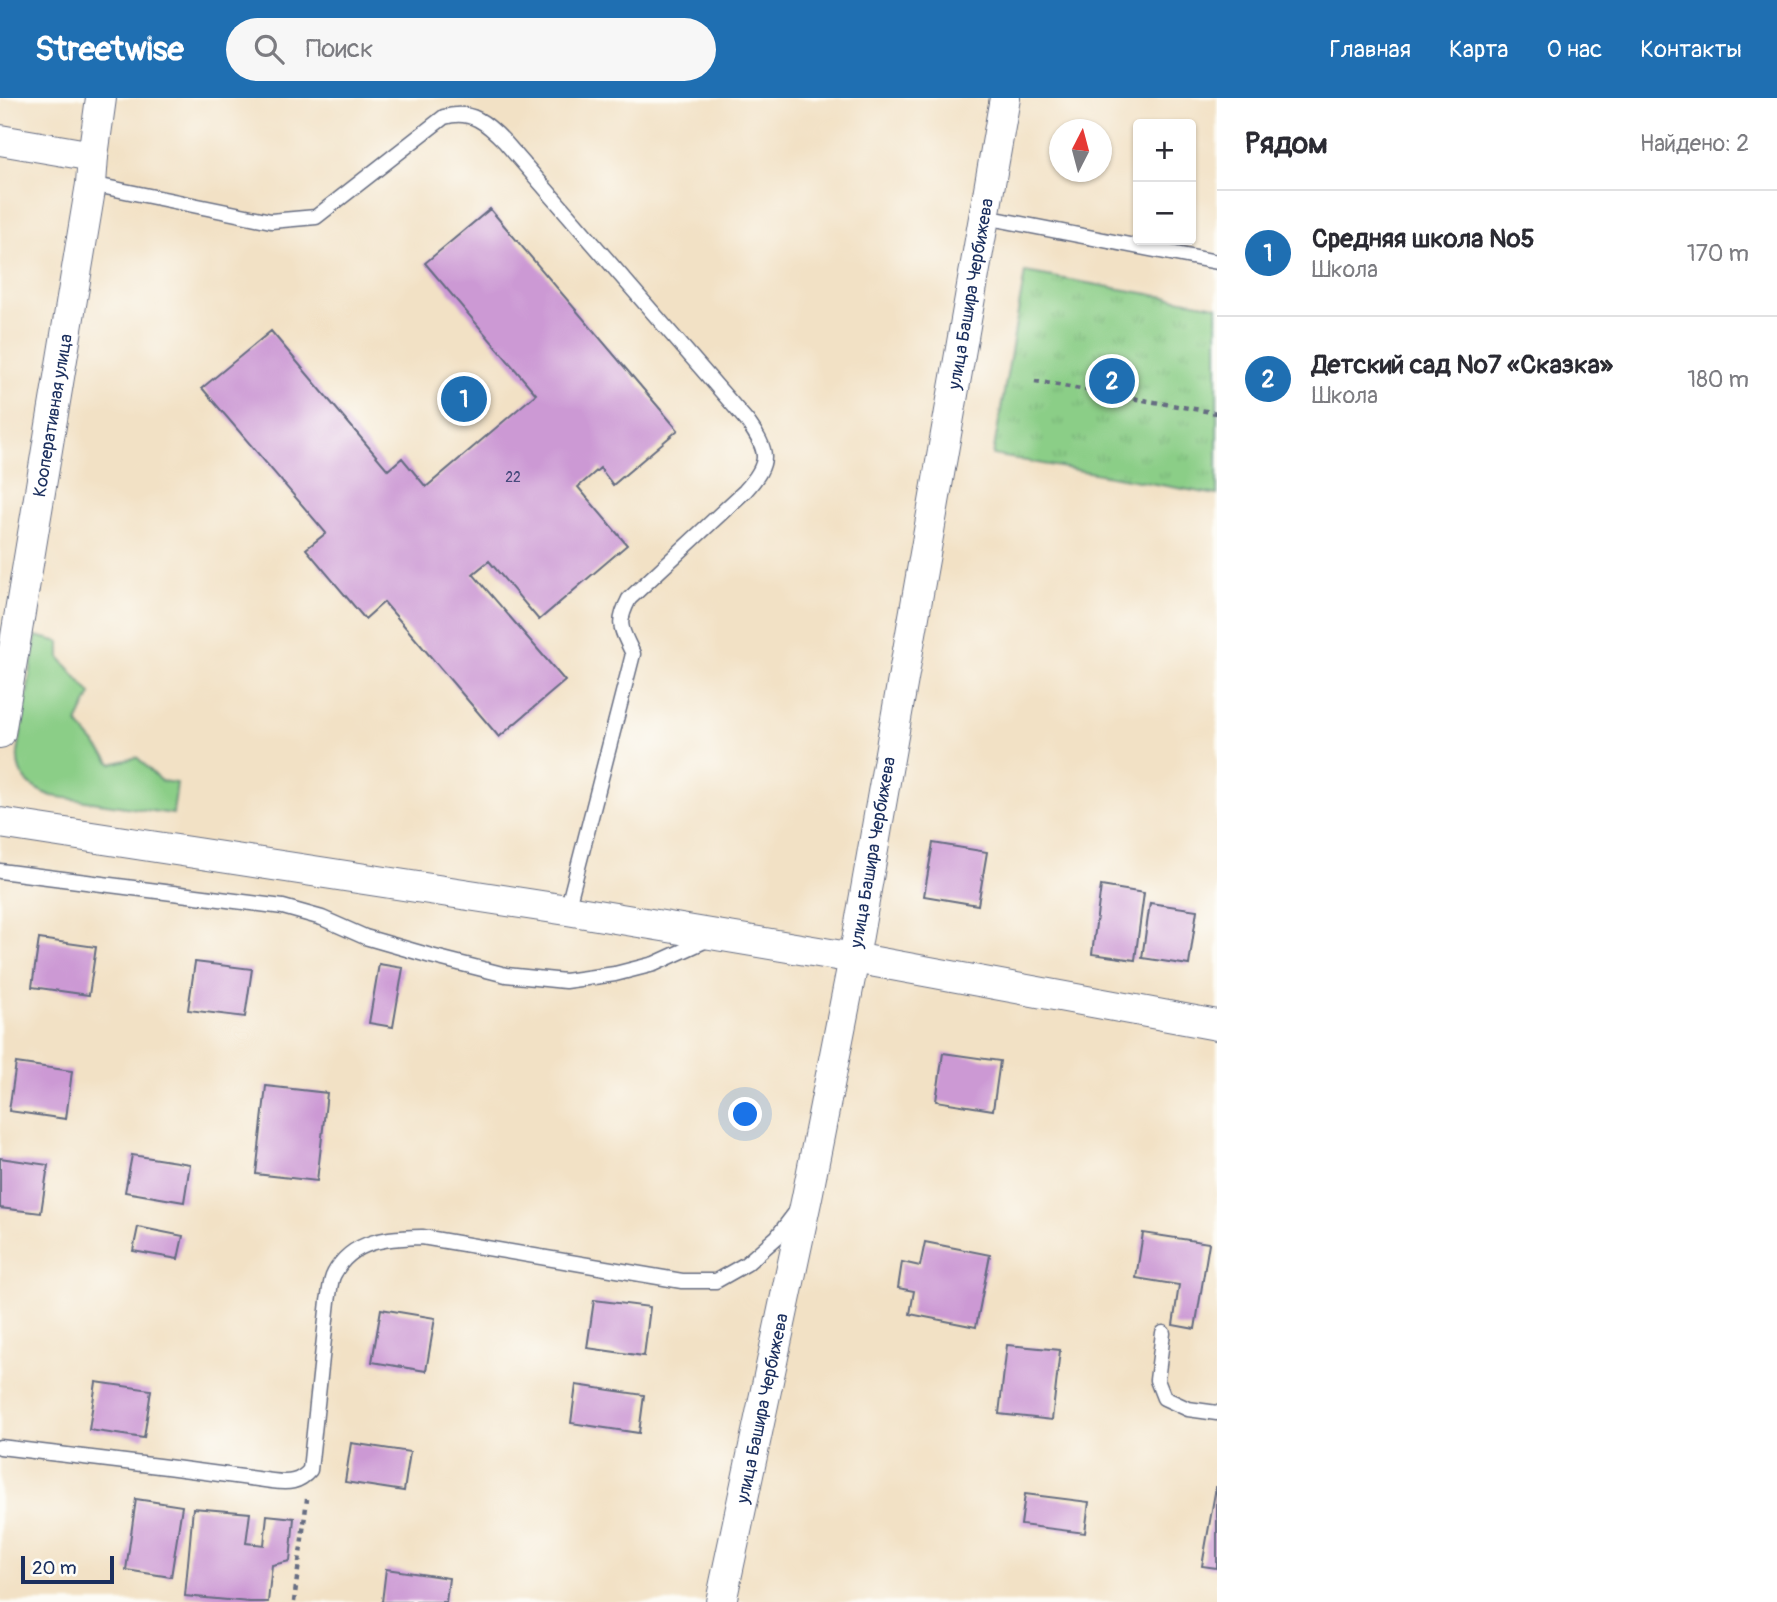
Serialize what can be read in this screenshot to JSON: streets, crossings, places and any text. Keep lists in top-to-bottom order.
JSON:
{
  "streets": {
    "street": ["улица Башира Чербижева", "Кооперативная улица"]
  },
  "house_numbers": ["22"],
  "scale_bar": "20 m",
  "north": "top",
  "page": {
    "header": "Streetwise",
    "search": "Поиск",
    "nav": [
      "Главная",
      "Карта",
      "О нас",
      "Контакты"
    ],
    "heading": ["Рядом", "Найдено: 2"],
    "map_buttons": ["+", "−"],
    "list": [
      {
        "mark": "1",
        "name": "Средняя школа №5",
        "note": "Школа",
        "value": "170 m"
      },
      {
        "mark": "2",
        "name": "Детский сад №7 «Сказка»",
        "note": "Школа",
        "value": "180 m"
      }
    ],
    "pins": ["2", "1"],
    "scale": "20 m"
  }
}
